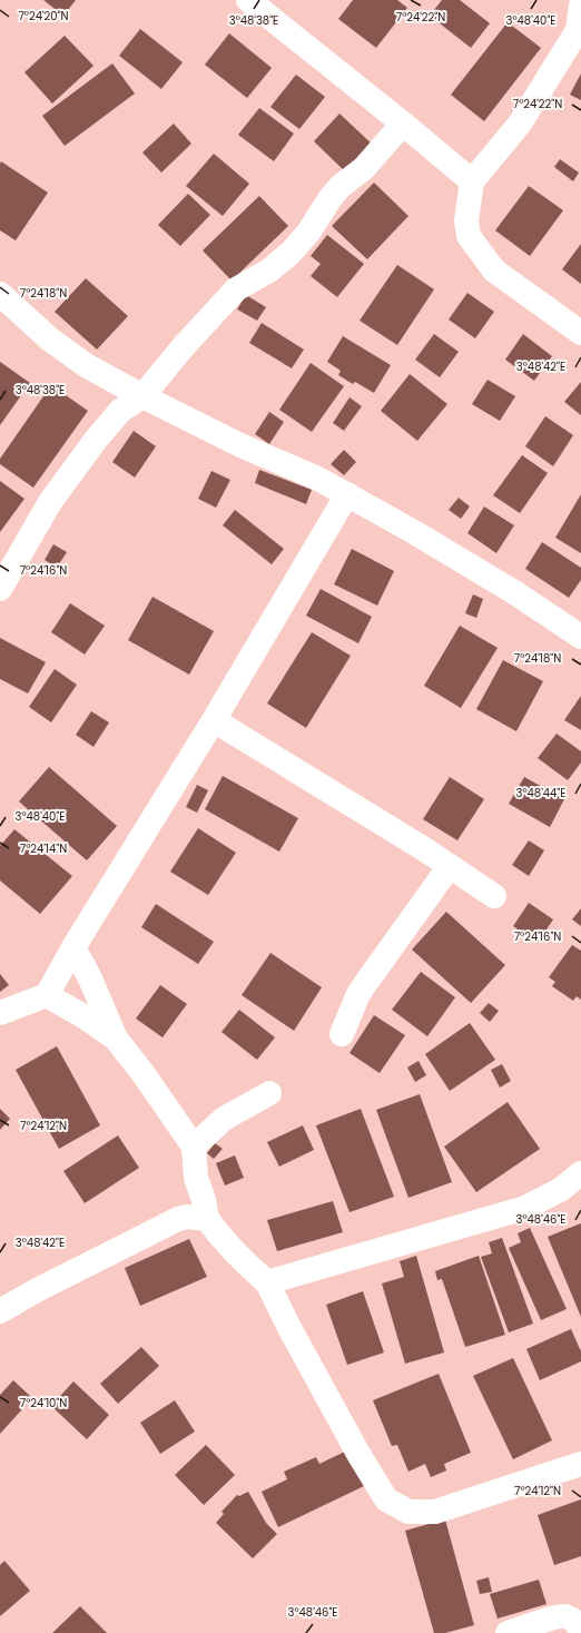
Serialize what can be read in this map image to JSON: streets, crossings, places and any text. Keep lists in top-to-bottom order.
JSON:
{
  "coordinates": [
    "7°24'20\"N",
    "7°24'22\"N",
    "3°48'38\"E",
    "3°48'40\"E",
    "7°24'18\"N",
    "3°48'42\"E",
    "7°24'16\"N",
    "3°48'44\"E",
    "7°24'14\"N",
    "7°24'12\"N",
    "3°48'46\"E",
    "7°24'10\"N"
  ]
}
